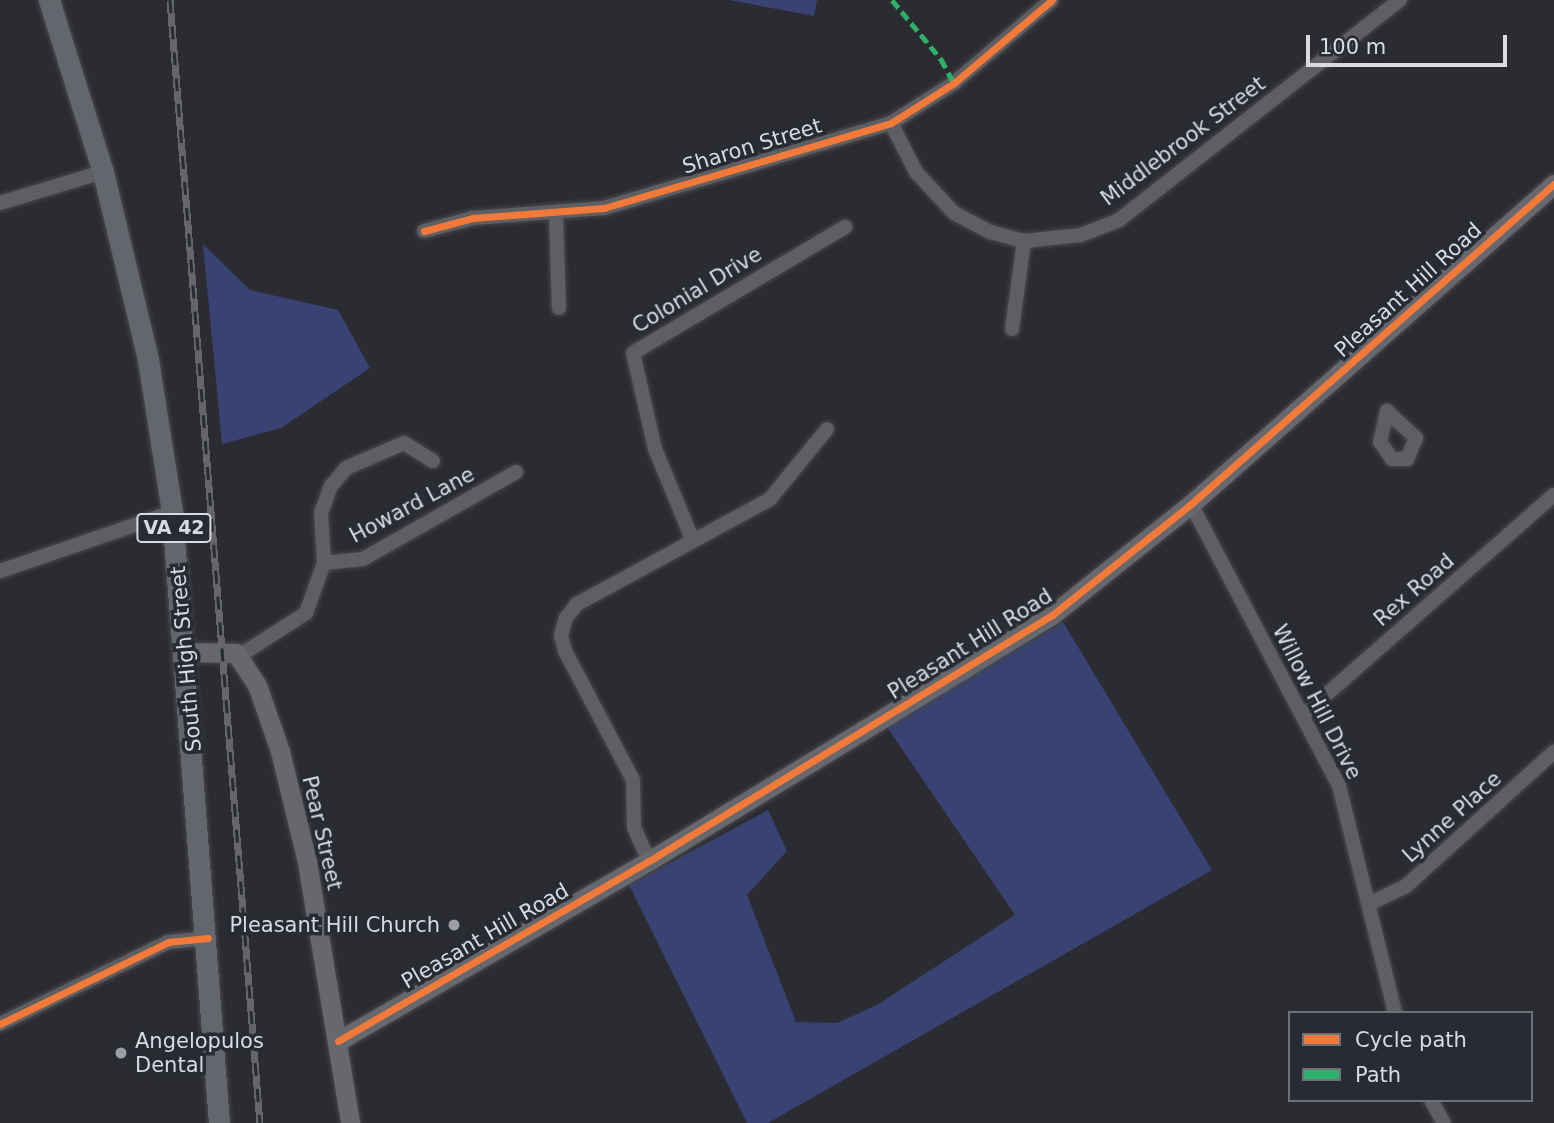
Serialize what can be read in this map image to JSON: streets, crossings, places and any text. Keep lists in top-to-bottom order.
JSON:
{
  "streets": {
    "main road": ["VA 42", "South High Street"],
    "street": [
      "Middlebrook Street",
      "Sharon Street",
      "Colonial Drive",
      "Pleasant Hill Road",
      "Howard Lane",
      "Rex Road",
      "Willow Hill Drive",
      "Lynne Place",
      "Pear Street"
    ]
  },
  "crossings": [
    ["Middlebrook Street", "Sharon Street"],
    ["Pleasant Hill Road", "Willow Hill Drive"],
    ["Pleasant Hill Road", "Pear Street"],
    ["Howard Lane", "Pear Street"],
    ["Rex Road", "Willow Hill Drive"],
    ["Willow Hill Drive", "Lynne Place"]
  ],
  "places": ["Pleasant Hill Church", "Angelopulos Dental"],
  "legend": ["Cycle path", "Path"],
  "scale_bar": "100 m"
}
